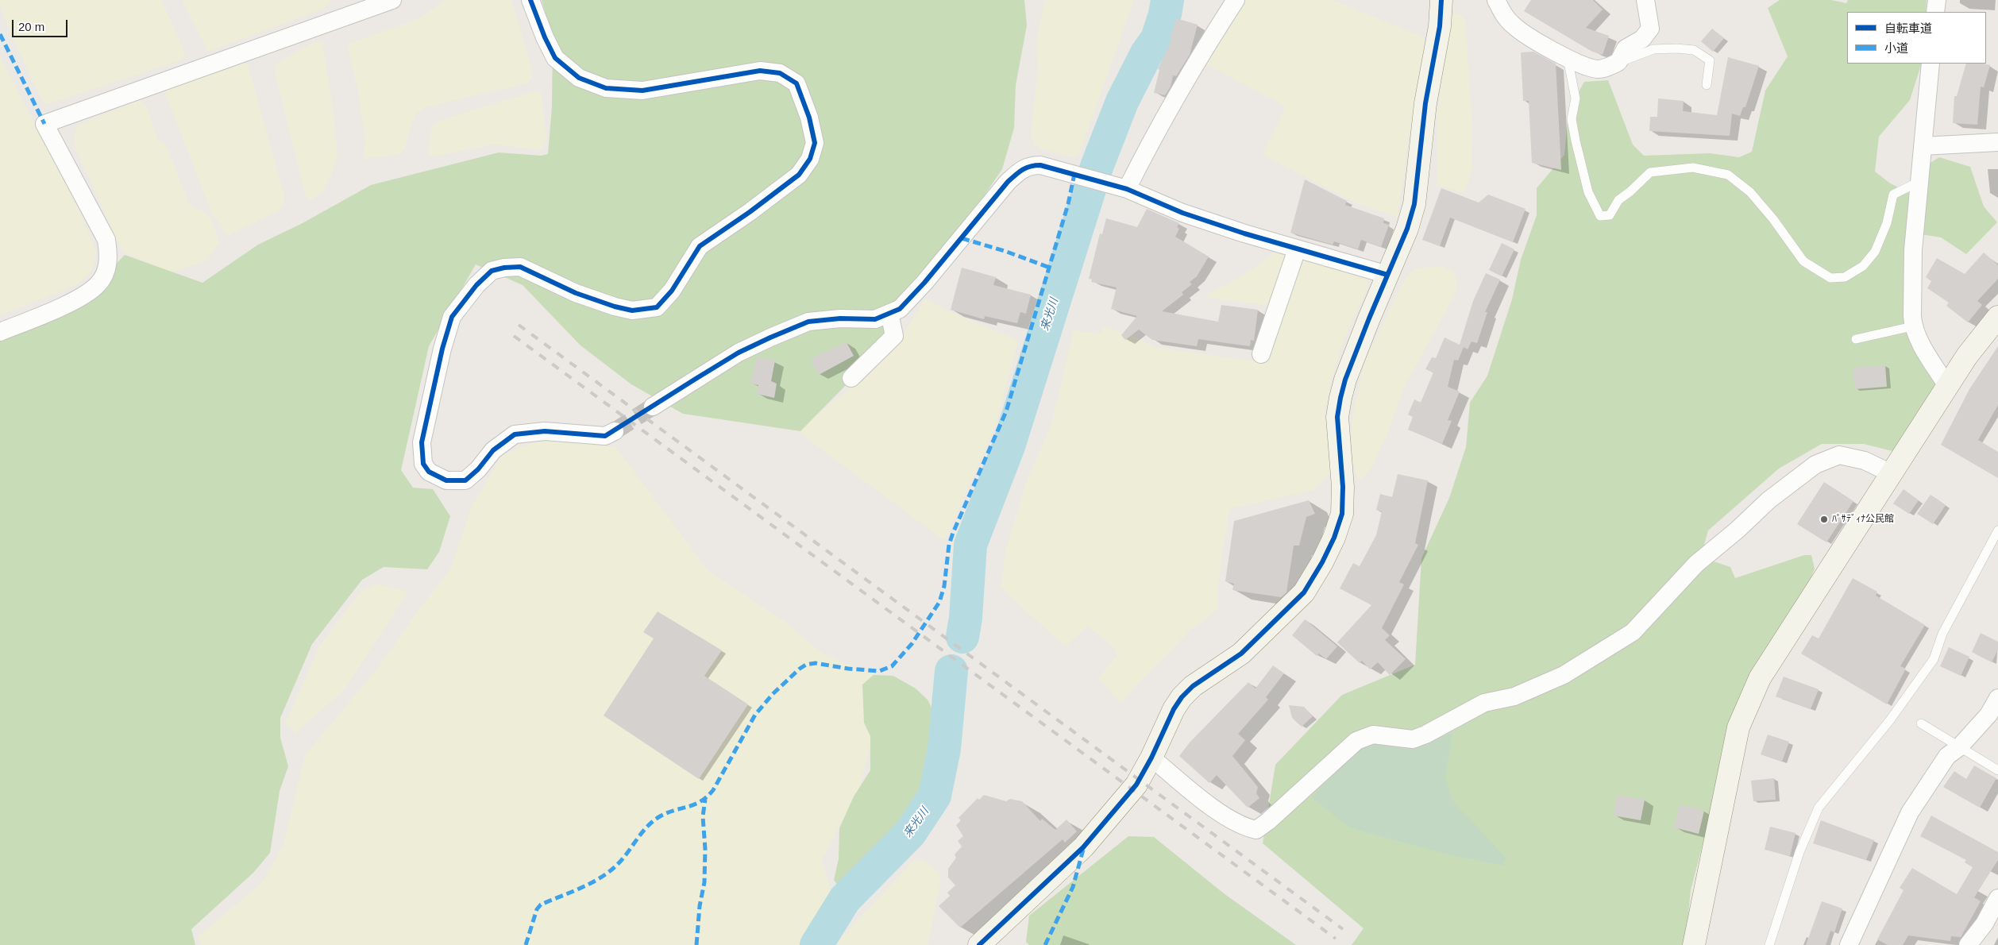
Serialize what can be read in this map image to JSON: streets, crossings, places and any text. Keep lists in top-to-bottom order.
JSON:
{
  "water": ["来光川"],
  "places": ["ﾊﾟｻﾃﾞｨﾅ公民館"],
  "legend": ["自転車道", "小道"],
  "scale_bar": "20 m"
}
